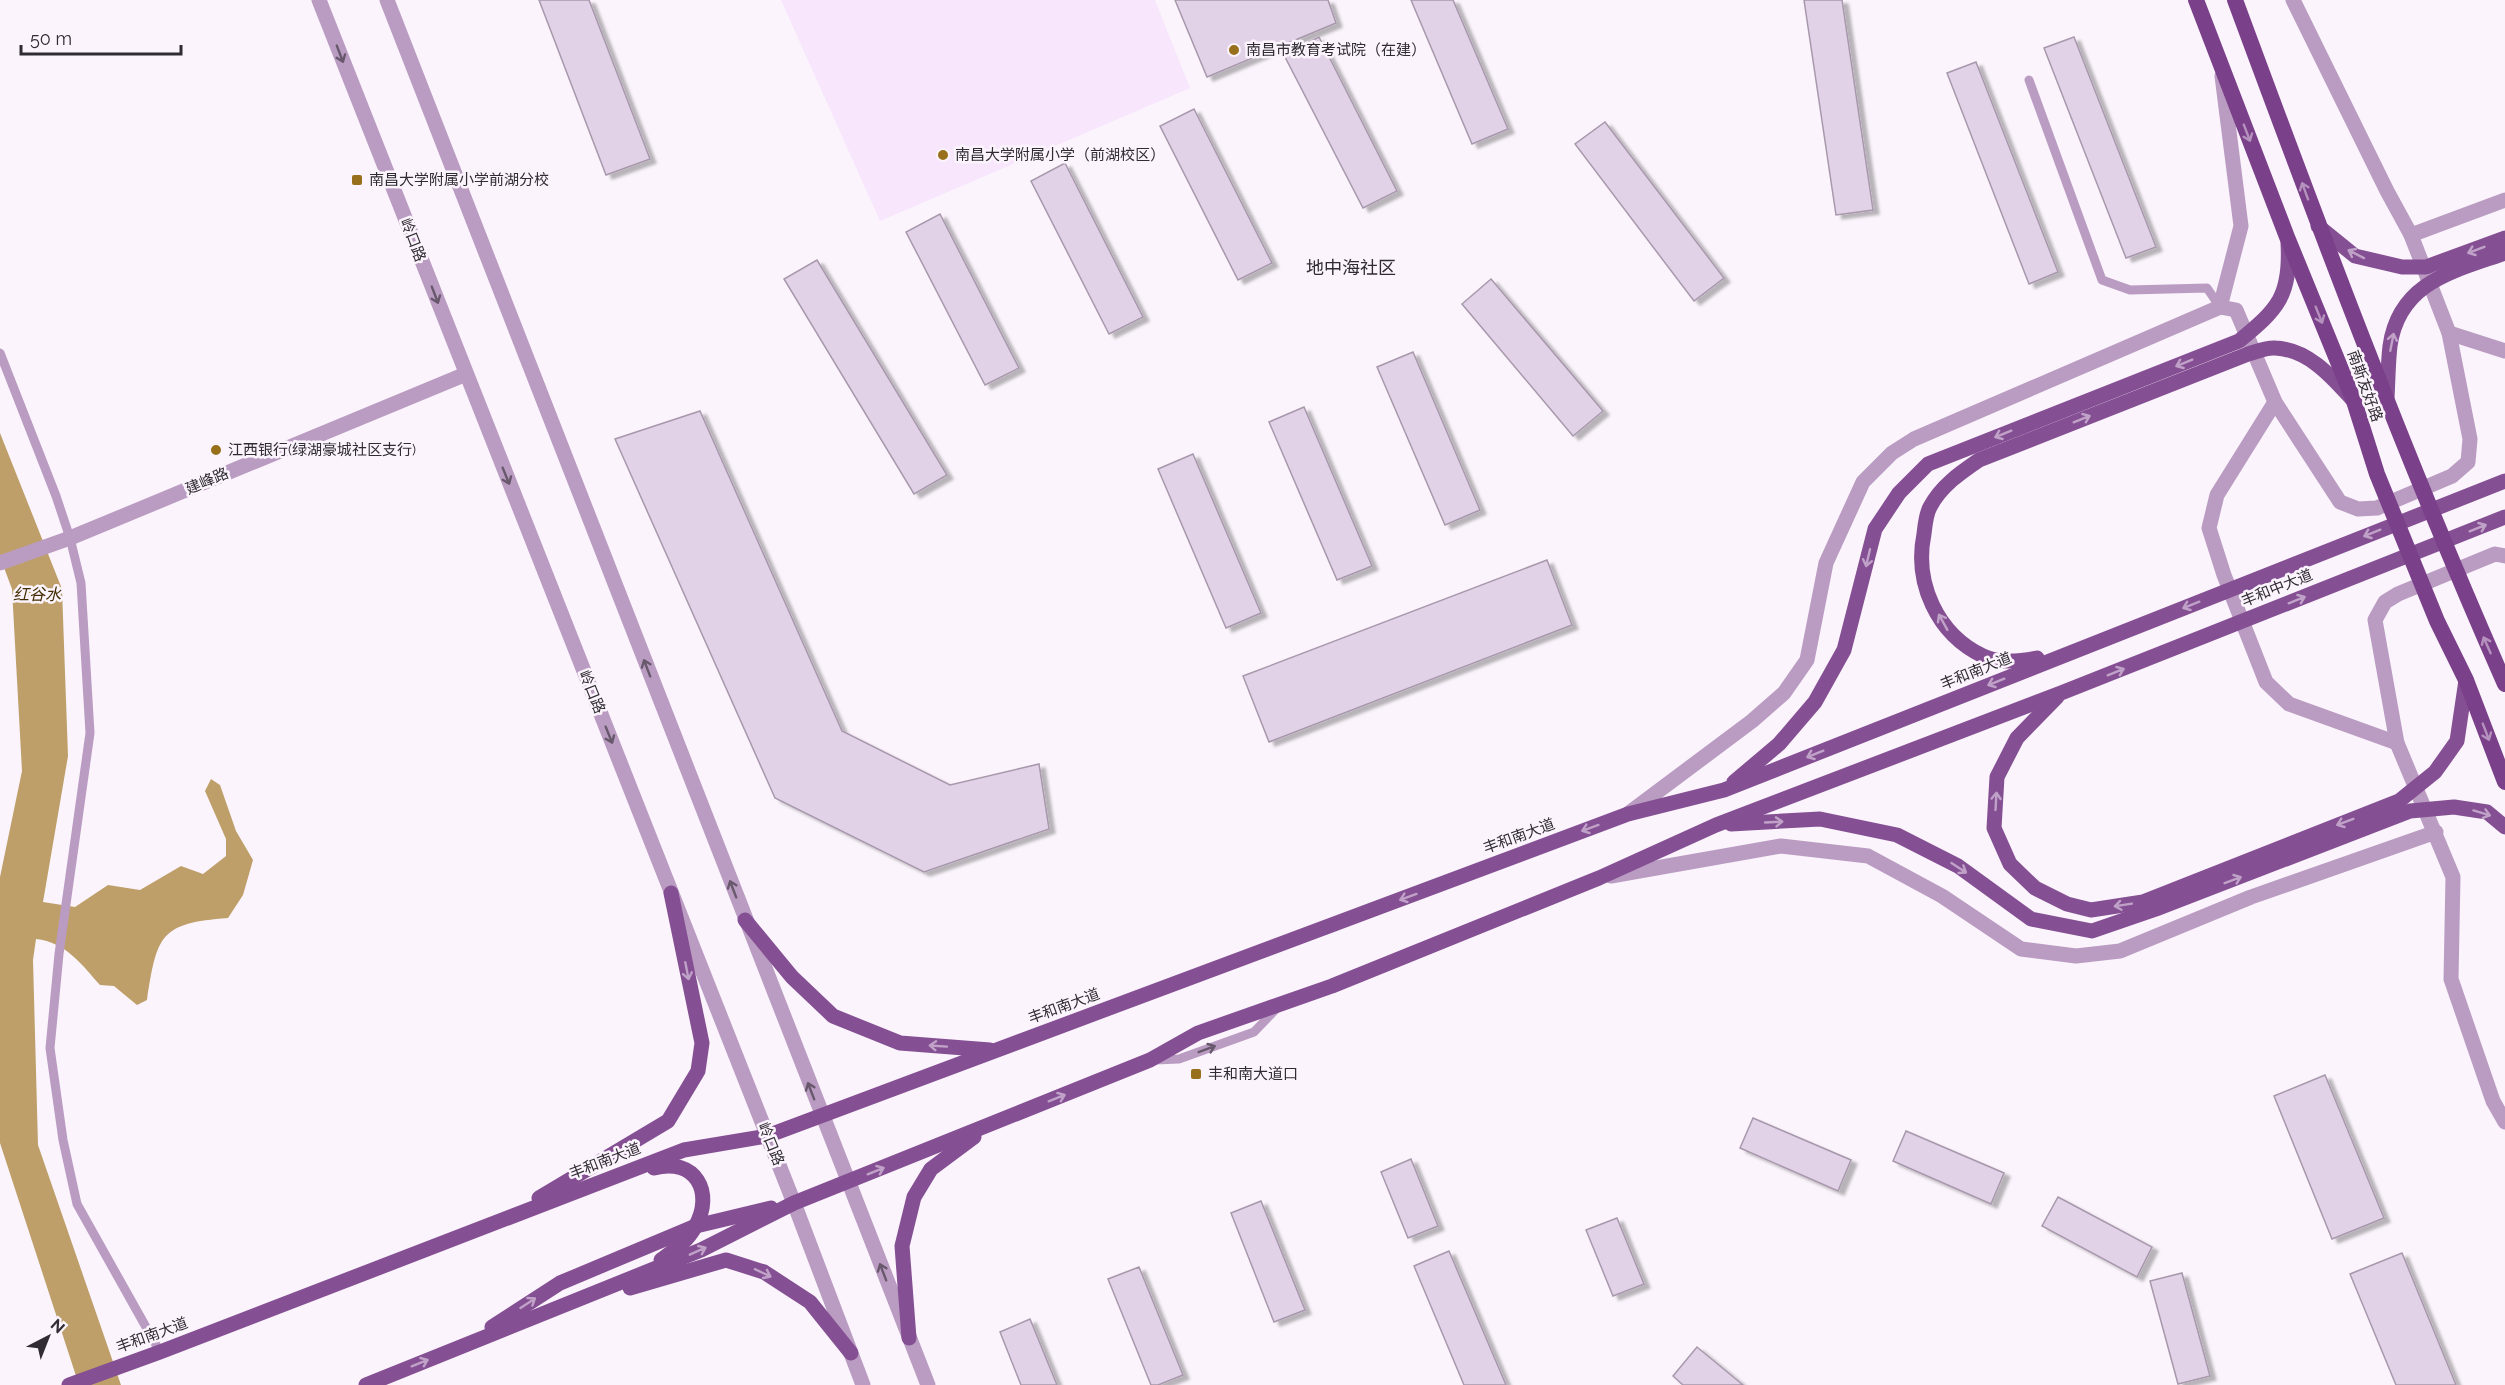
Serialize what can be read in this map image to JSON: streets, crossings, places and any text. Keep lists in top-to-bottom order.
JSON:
{
  "streets": {
    "highway": ["南斯友好路"],
    "main road": ["丰和中大道", "丰和南大道"],
    "street": ["岭口路", "建峰路"]
  },
  "crossings": [
    ["岭口路", "建峰路"],
    ["岭口路", "丰和南大道"],
    ["丰和中大道", "丰和南大道"]
  ],
  "districts": ["地中海社区"],
  "water": ["红谷水"],
  "places": {
    "other": ["南昌市教育考试院（在建）", "南昌大学附属小学（前湖校区）", "江西银行(绿湖豪城社区支行)"],
    "transit": ["南昌大学附属小学前湖分校", "丰和南大道口"]
  },
  "scale_bar": "50 m",
  "north": "top right"
}
